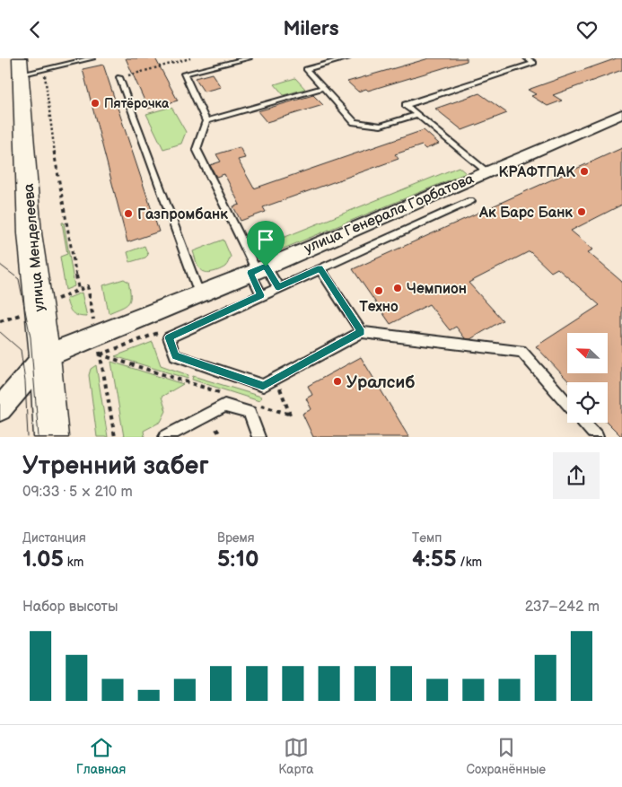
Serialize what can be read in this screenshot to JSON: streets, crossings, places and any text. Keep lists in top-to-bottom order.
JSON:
{
  "streets": {
    "main road": ["улица Менделеева"],
    "street": ["улица Генерала Горбатова"]
  },
  "crossings": [
    ["улица Генерала Горбатова", "улица Менделеева"]
  ],
  "places": [
    "Пятёрочка",
    "КРАФТПАК",
    "Ак Барс Банк",
    "Газпромбанк",
    "Чемпион",
    "Техно",
    "Уралсиб"
  ],
  "north": "top left",
  "page": {
    "header": "Milers",
    "heading": ["Утренний забег", "09:33 · 5 × 210 m"],
    "stats": [
      ["Дистанция", "1.05 km"],
      ["Время", "5:10"],
      ["Темп", "4:55 /km"]
    ],
    "chart": ["Набор высоты", "237–242 m"],
    "tabs": ["Главная", "Карта", "Сохранённые"]
  }
}
